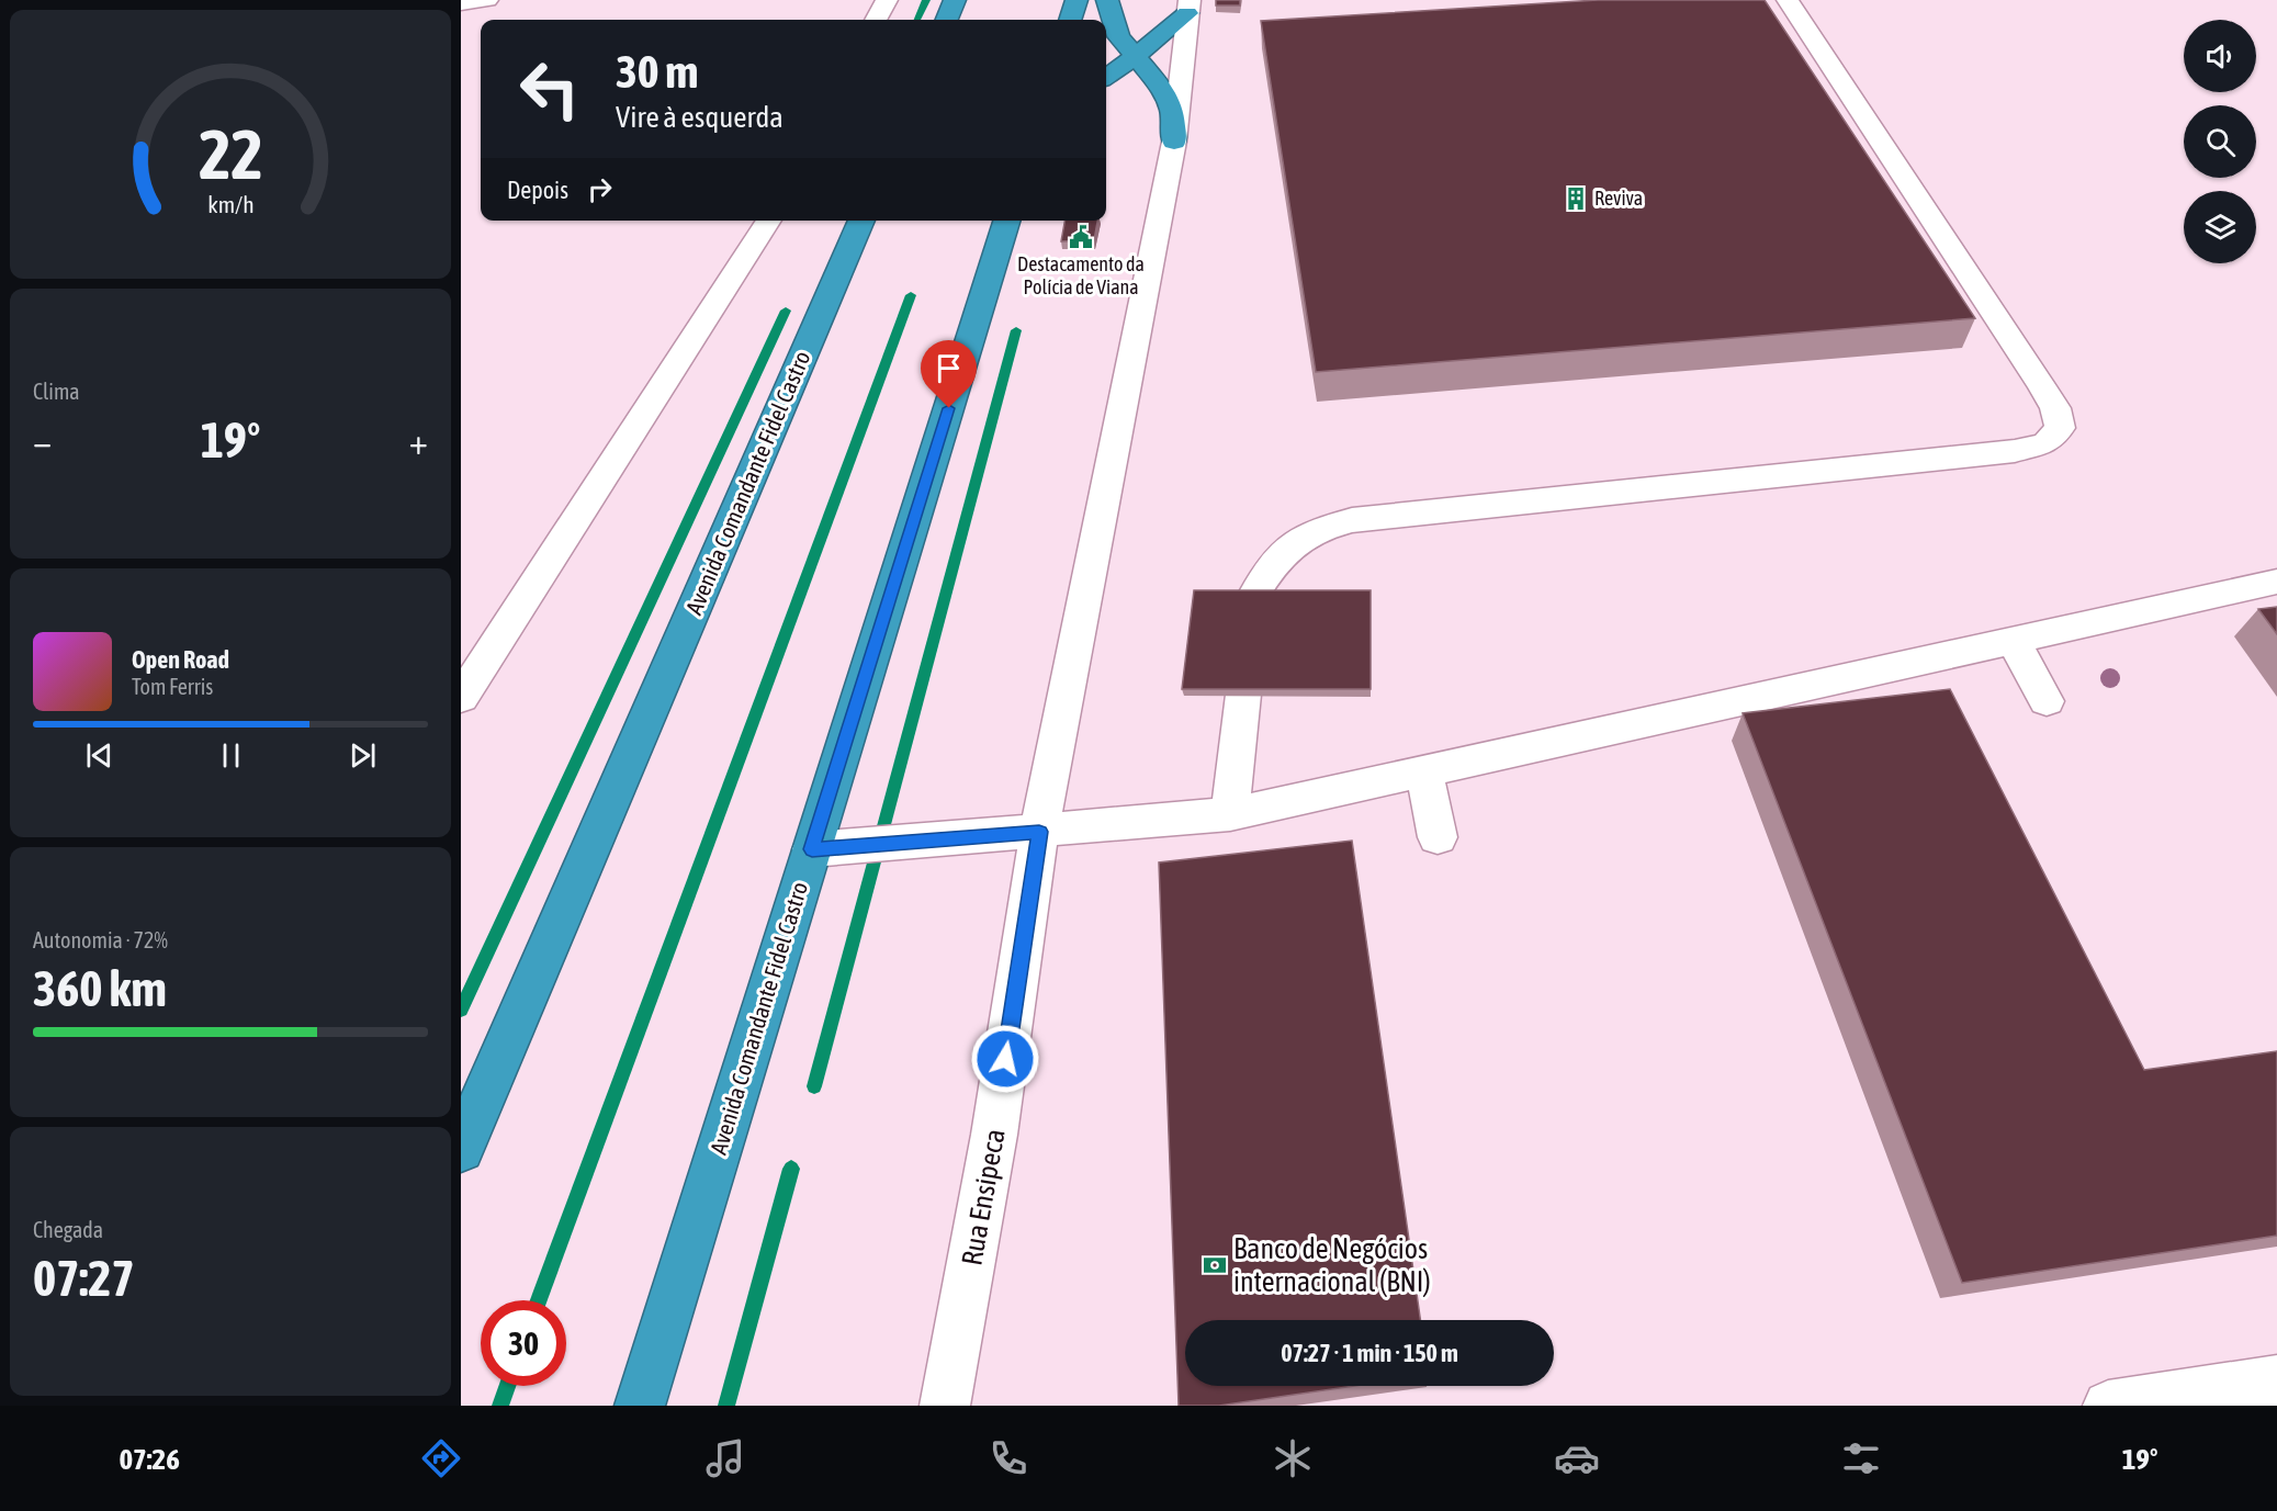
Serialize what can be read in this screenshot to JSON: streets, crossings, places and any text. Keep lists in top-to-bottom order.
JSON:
{
  "streets": {
    "highway": ["Avenida Comandante Fidel Castro"],
    "street": ["Rua Ensipeca"]
  },
  "places": {
    "building": ["Reviva"],
    "public building": ["Destacamento da Polícia de Viana"],
    "bank": ["Banco de Negócios internacional (BNI)"]
  },
  "page": {
    "turn": ["30 m", "Vire à esquerda"],
    "then": "Depois",
    "tile": [
      "Clima",
      ["Autonomia · 72%", "360 km"],
      ["Chegada", "07:27"]
    ],
    "heat": ["−", "19°", "+"],
    "song": ["Open Road", "Tom Ferris"],
    "limit": "30",
    "trip": "07:27 · 1 min · 150 m",
    "tabs": ["07:26", "19°"],
    "gauge": ["22", "km/h"]
  }
}
